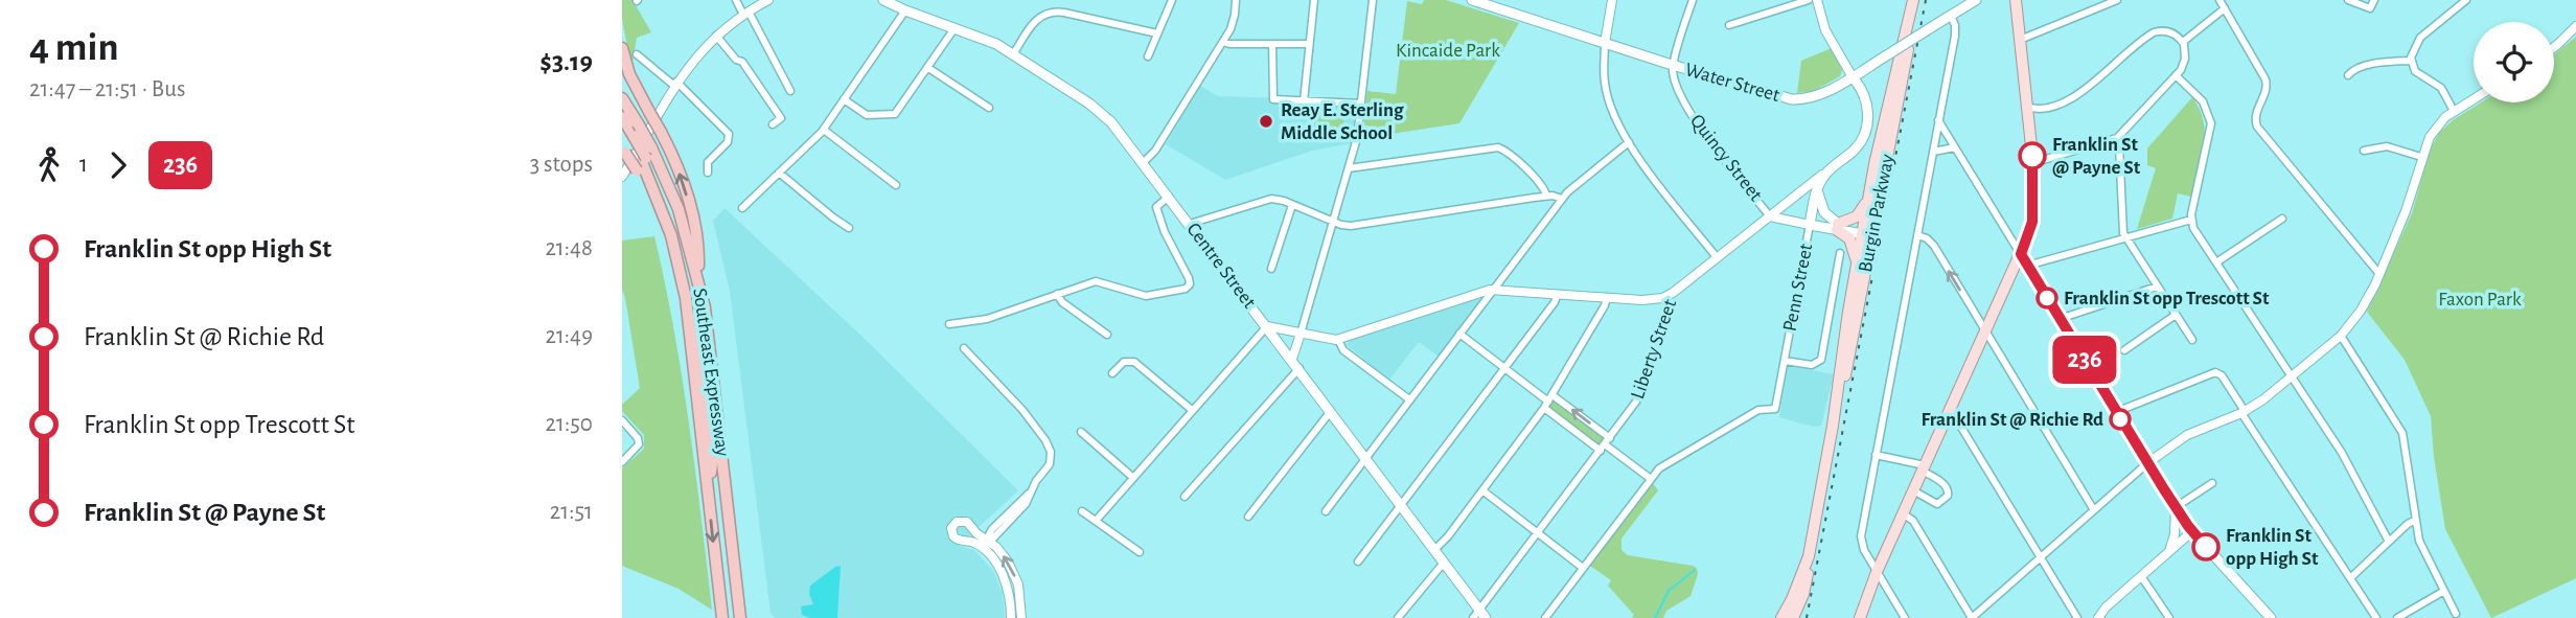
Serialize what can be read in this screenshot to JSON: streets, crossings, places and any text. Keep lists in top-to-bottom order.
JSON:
{
  "streets": {
    "highway": ["Southeast Expressway"],
    "main road": [
      "Water Street",
      "Quincy Street",
      "Burgin Parkway",
      "Centre Street",
      "Penn Street",
      "Liberty Street"
    ]
  },
  "crossings": [
    ["Water Street", "Quincy Street"],
    ["Water Street", "Liberty Street"],
    ["Quincy Street", "Burgin Parkway"],
    ["Quincy Street", "Penn Street"],
    ["Quincy Street", "Liberty Street"],
    ["Centre Street", "Liberty Street"],
    ["Penn Street", "Liberty Street"]
  ],
  "parks": ["Kincaide Park", "Faxon Park"],
  "places": [
    "Reay E. Sterling Middle School",
    "Franklin St @ Payne St",
    "Franklin St opp Trescott St",
    "Franklin St @ Richie Rd",
    "Franklin St opp High St"
  ],
  "lines": ["bus line 236"],
  "page": {
    "heading": ["4 min", "21:47 – 21:51 · Bus", "$3.19"],
    "on_map": "236",
    "legs": ["1", "236", "3 stops"],
    "list": [
      {
        "name": "Franklin St opp High St",
        "value": "21:48"
      },
      {
        "name": "Franklin St @ Richie Rd",
        "value": "21:49"
      },
      {
        "name": "Franklin St opp Trescott St",
        "value": "21:50"
      },
      {
        "name": "Franklin St @ Payne St",
        "value": "21:51"
      }
    ]
  }
}
